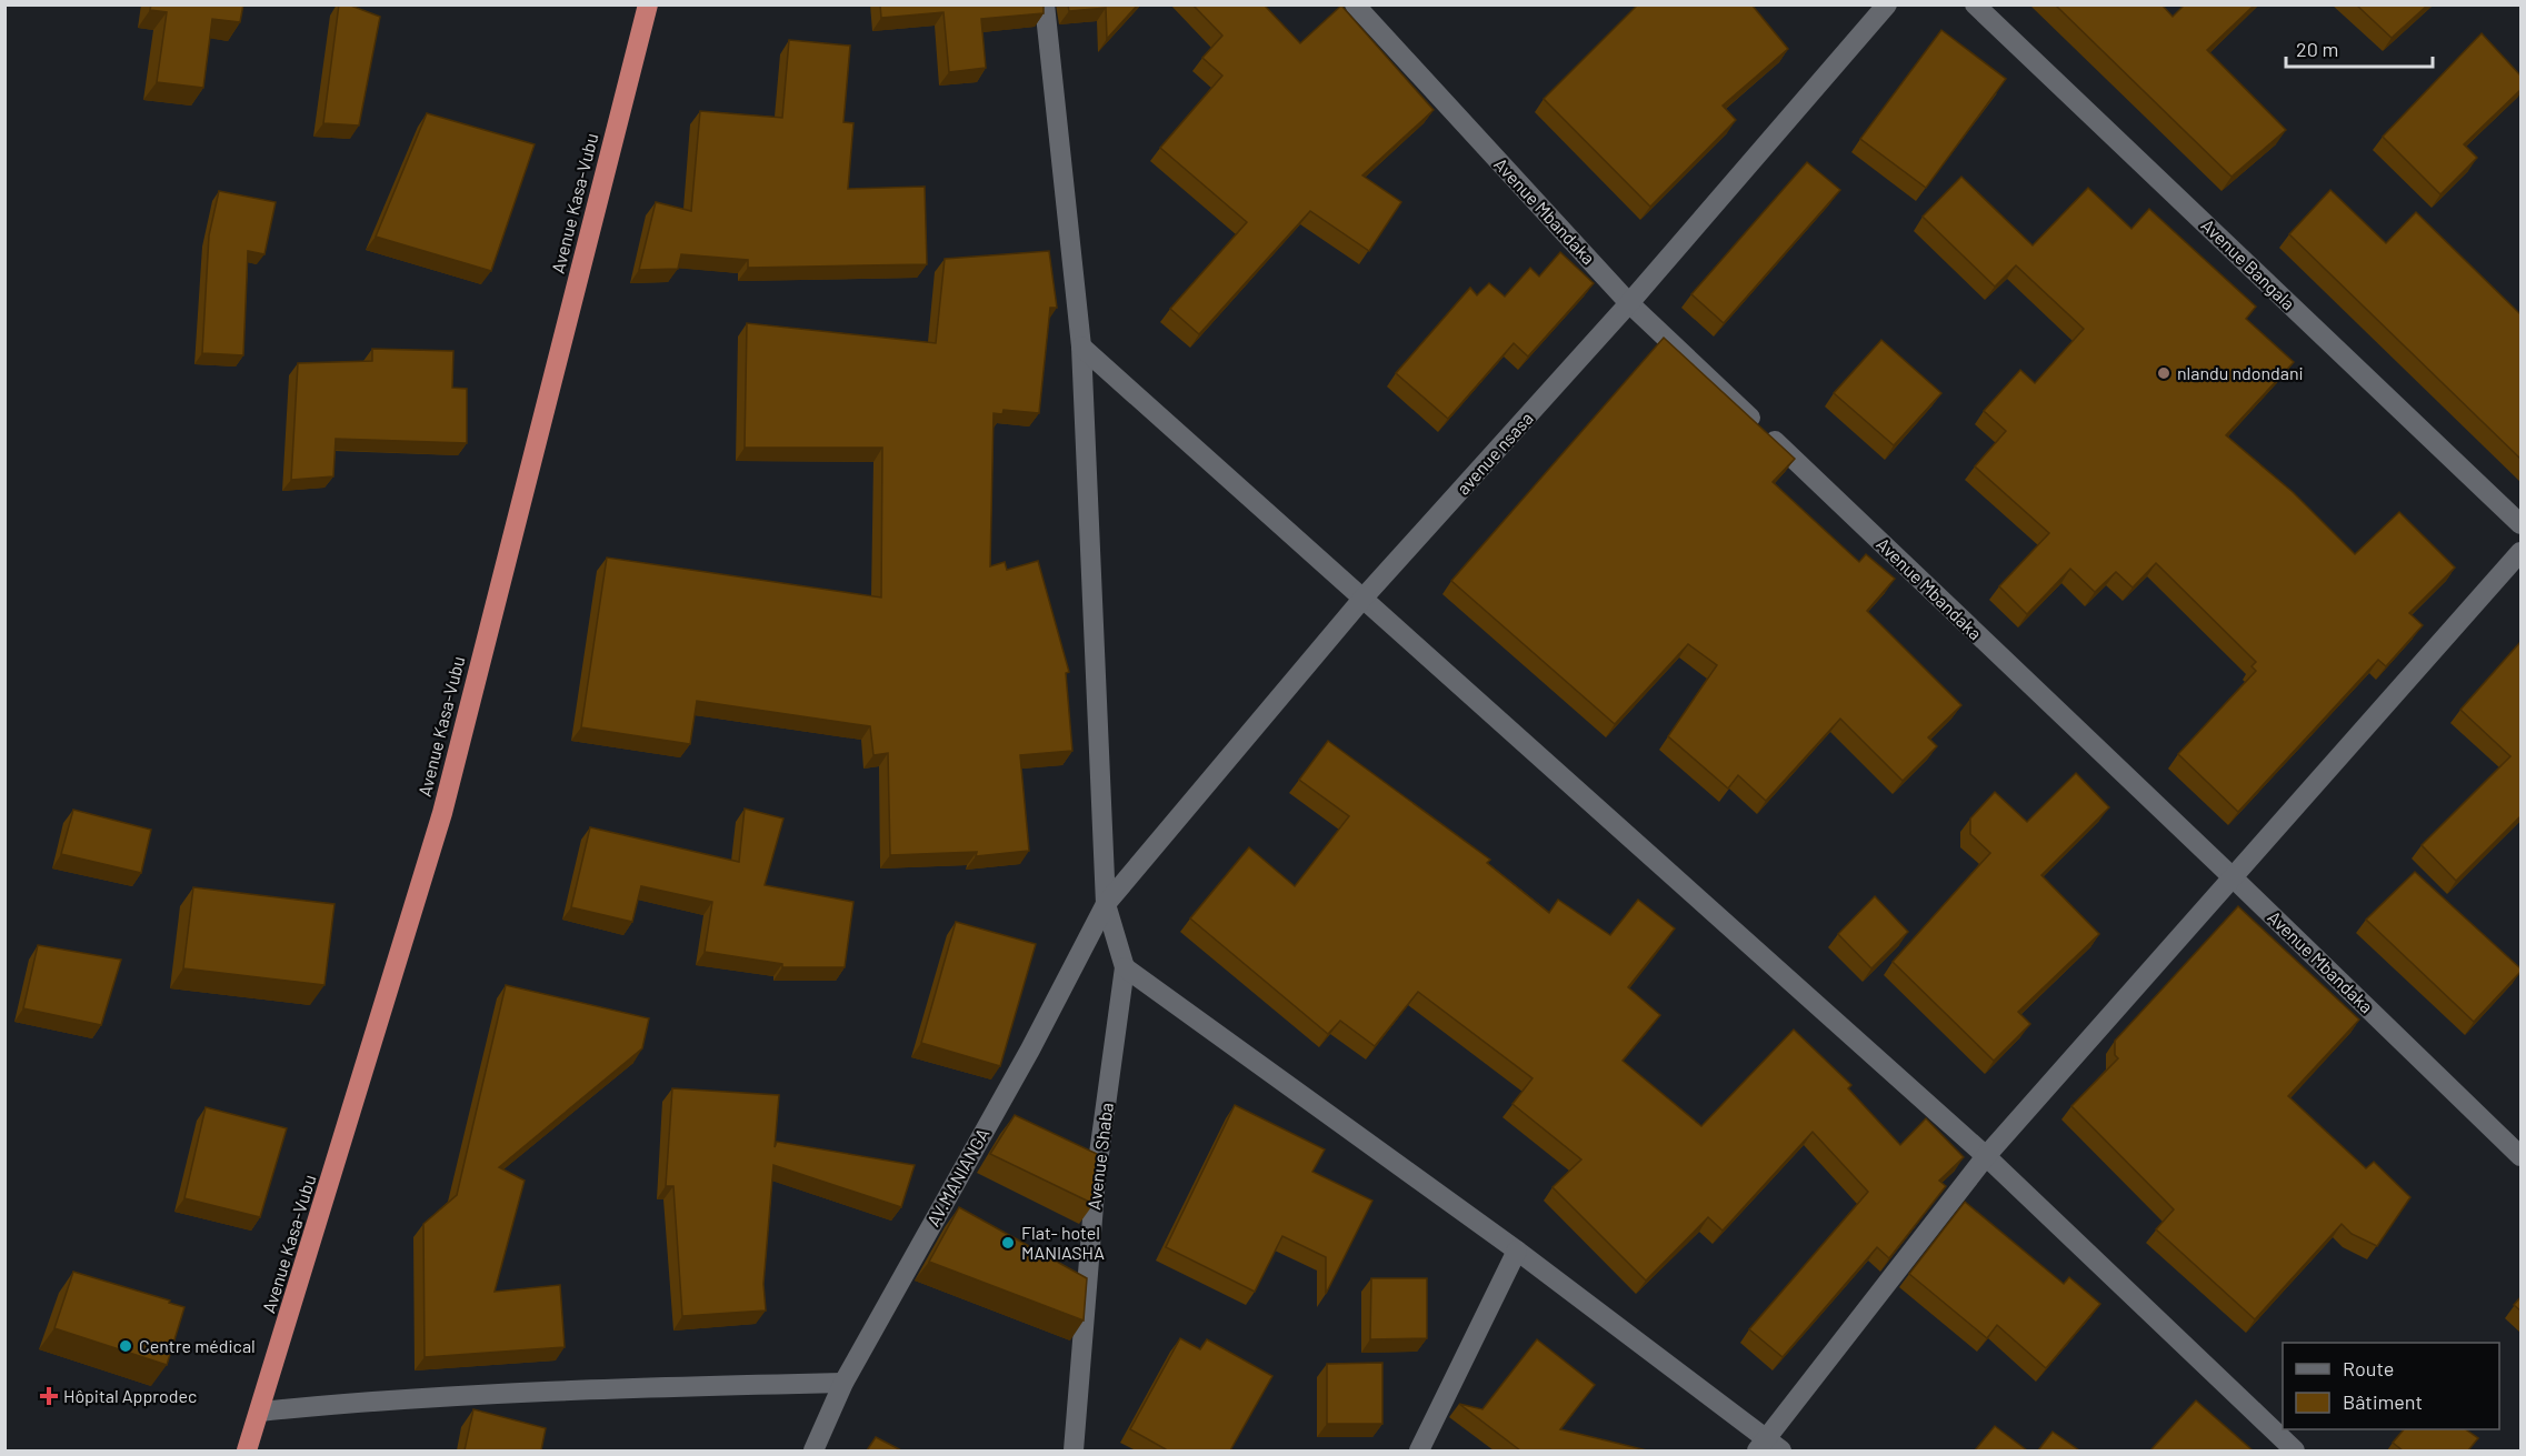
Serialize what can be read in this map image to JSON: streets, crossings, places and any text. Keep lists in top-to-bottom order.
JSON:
{
  "streets": {
    "highway": ["Avenue Kasa-Vubu"],
    "street": [
      "Avenue Mbandaka",
      "Avenue Bangala",
      "avenue nsasa",
      "Avenue Shaba",
      "AV.MANIANGA"
    ]
  },
  "crossings": [
    ["Avenue Mbandaka", "avenue nsasa"],
    ["avenue nsasa", "Avenue Shaba"],
    ["avenue nsasa", "AV.MANIANGA"],
    ["Avenue Shaba", "AV.MANIANGA"]
  ],
  "places": {
    "other": ["nlandu ndondani", "Flat- hotel MANIASHA", "Centre médical"],
    "health": ["Hôpital Approdec"]
  },
  "legend": ["Route", "Bâtiment"],
  "scale_bar": "20 m"
}
